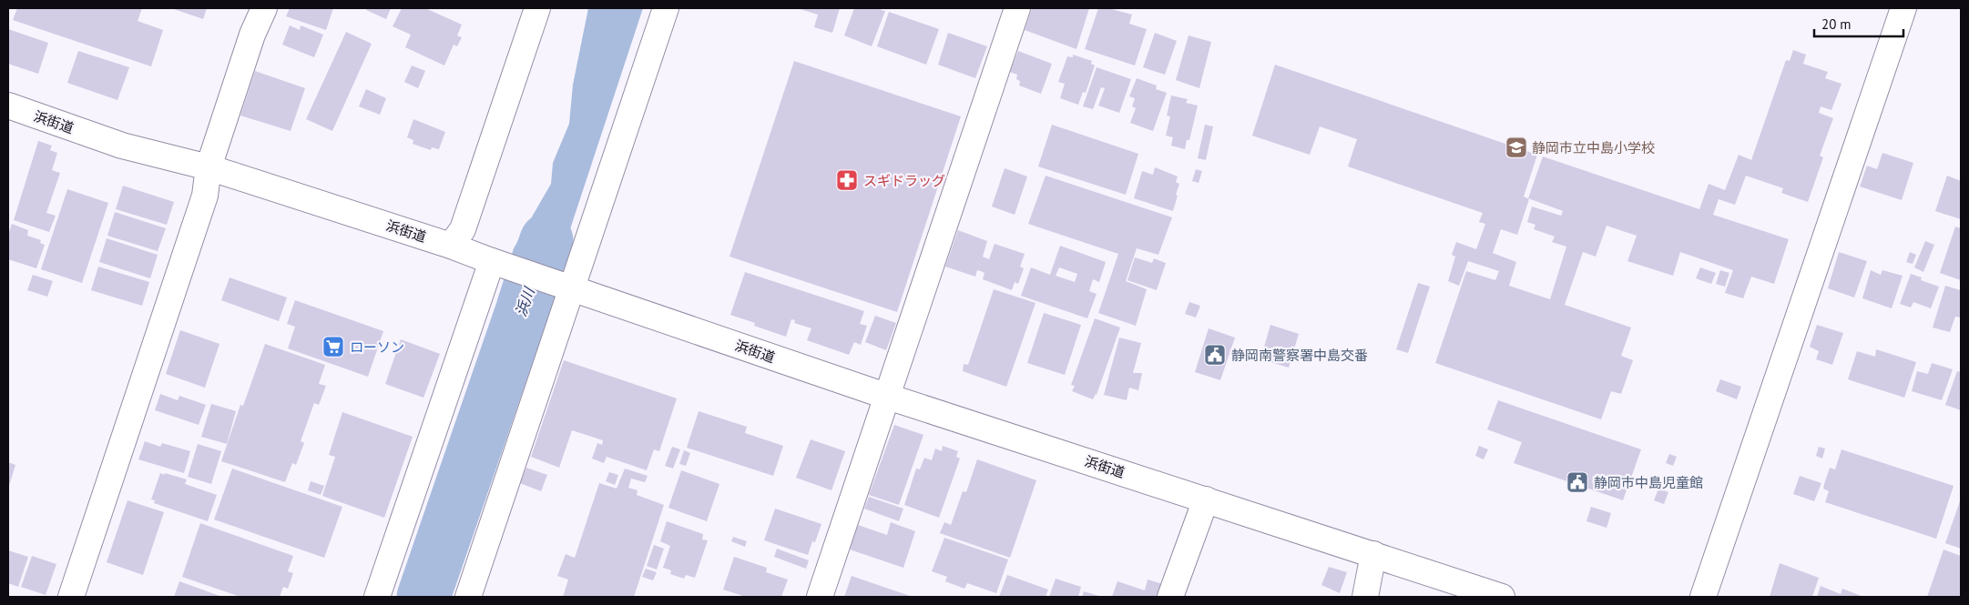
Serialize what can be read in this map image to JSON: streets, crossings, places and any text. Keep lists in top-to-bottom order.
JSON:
{
  "streets": {
    "street": ["浜街道"]
  },
  "water": ["浜川"],
  "places": {
    "school or university": ["静岡市立中島小学校"],
    "pharmacy": ["スギドラッグ"],
    "supermarket": ["ローソン"],
    "public building": ["静岡南警察署中島交番", "静岡市中島児童館"]
  },
  "scale_bar": "20 m"
}
